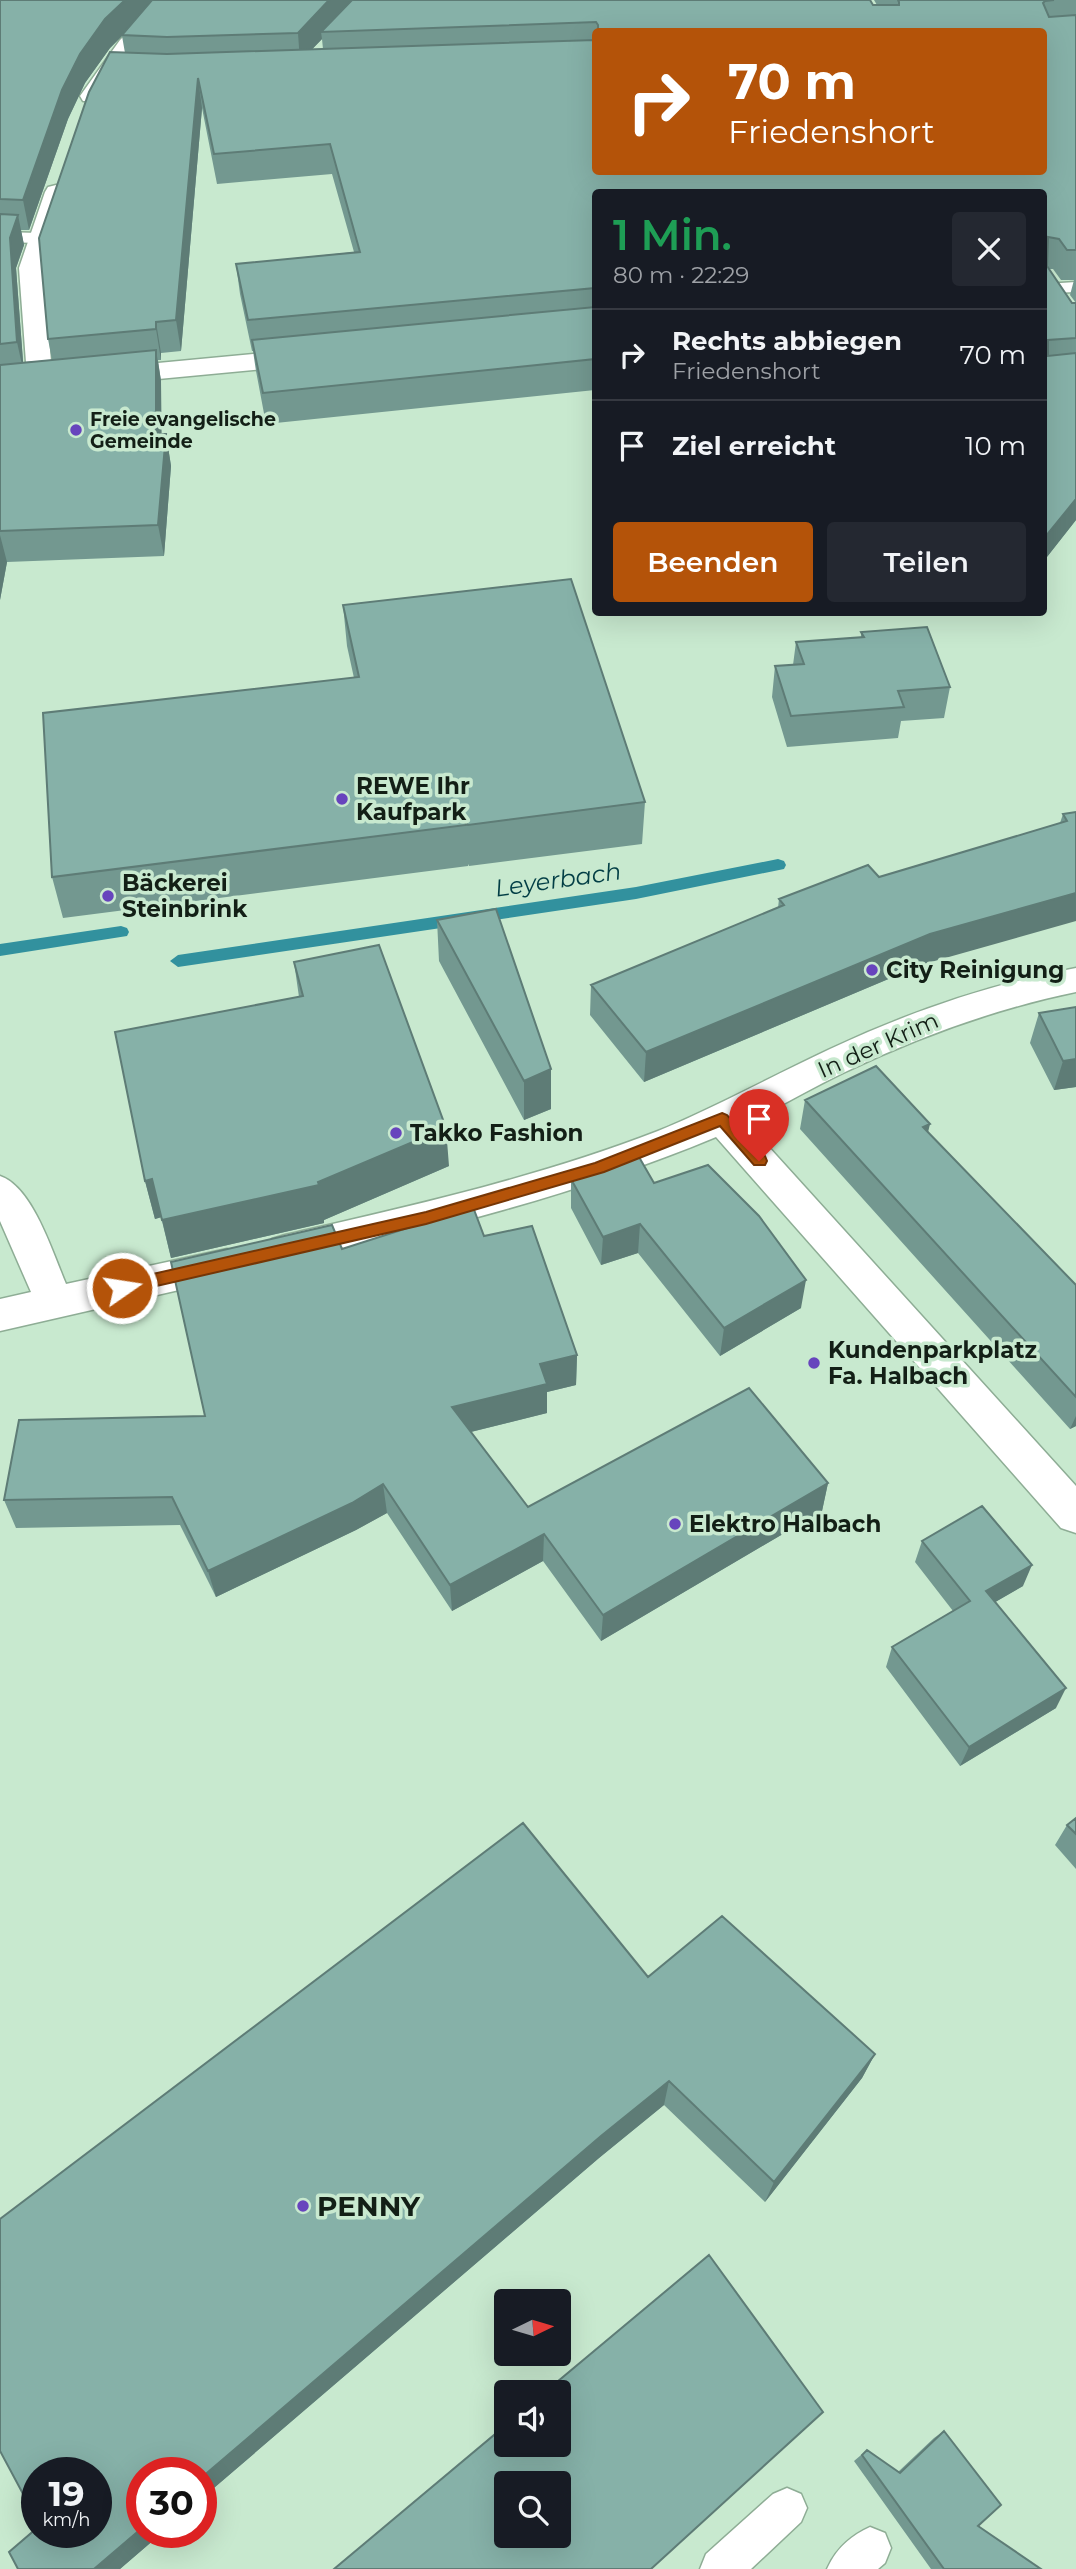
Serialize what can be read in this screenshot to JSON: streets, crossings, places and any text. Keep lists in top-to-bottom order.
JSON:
{
  "streets": {
    "street": ["In der Krim"]
  },
  "water": ["Leyerbach"],
  "places": [
    "Freie evangelische Gemeinde",
    "REWE Ihr Kaufpark",
    "Bäckerei Steinbrink",
    "City Reinigung",
    "Takko Fashion",
    "Kundenparkplatz Fa. Halbach",
    "Elektro Halbach",
    "PENNY"
  ],
  "north": "right",
  "page": {
    "turn": ["70 m", "Friedenshort"],
    "heading": ["1 Min.", "80 m · 22:29"],
    "list": [
      {
        "name": "Rechts abbiegen",
        "note": "Friedenshort",
        "value": "70 m"
      },
      {
        "name": "Ziel erreicht",
        "value": "10 m"
      }
    ],
    "buttons": ["Beenden", "Teilen"],
    "speed": "19 km/h",
    "limit": "30"
  }
}
